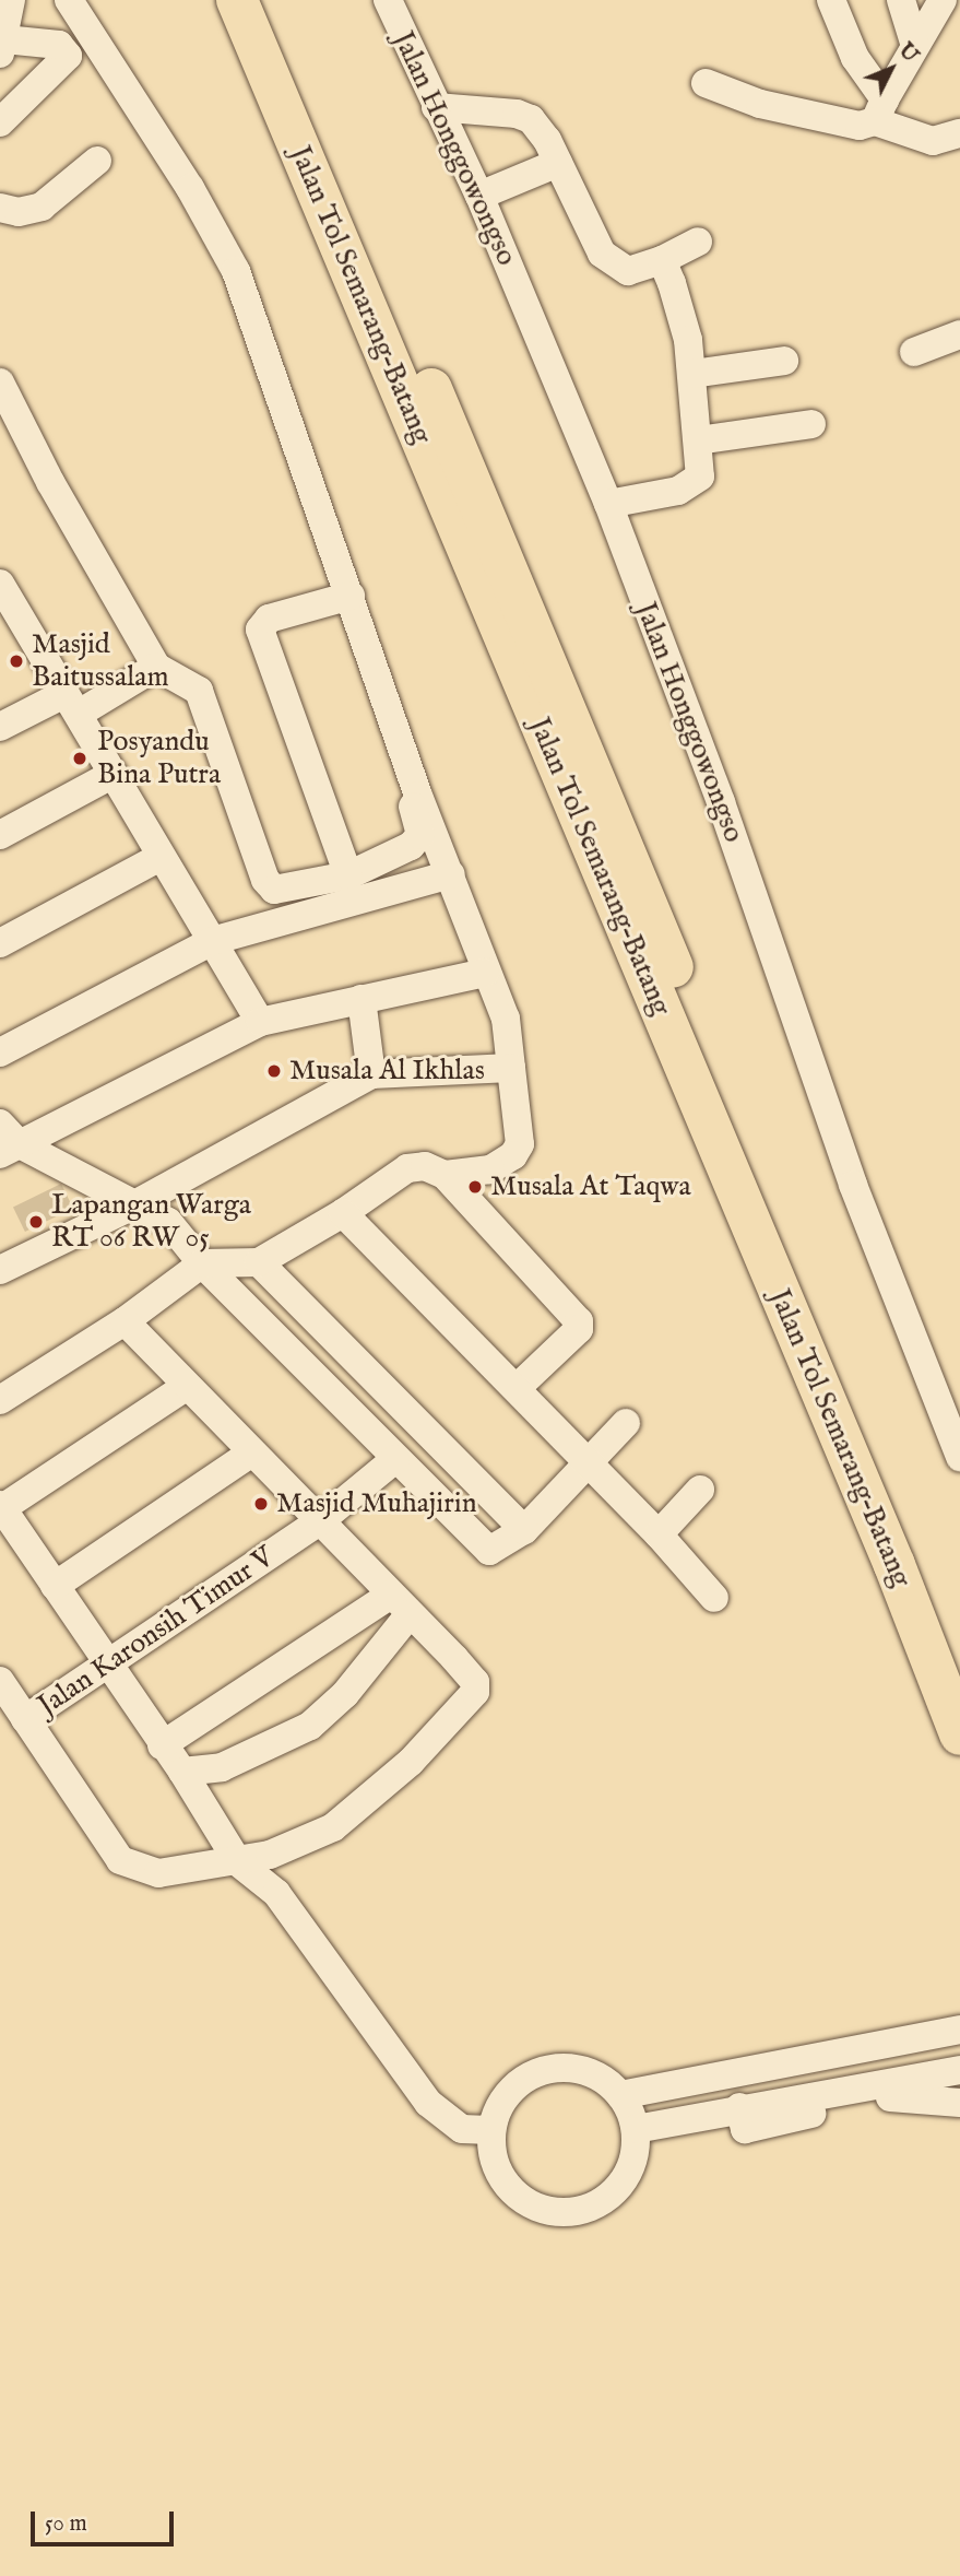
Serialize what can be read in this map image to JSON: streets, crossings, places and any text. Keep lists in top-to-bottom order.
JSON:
{
  "streets": {
    "highway": ["Jalan Tol Semarang–Batang"],
    "street": ["Jalan Honggowongso", "Jalan Karonsih Timur V"]
  },
  "places": [
    "Masjid Baitussalam",
    "Posyandu Bina Putra",
    "Musala Al Ikhlas",
    "Musala At Taqwa",
    "Lapangan Warga RT 06 RW 05",
    "Masjid Muhajirin"
  ],
  "scale_bar": "50 m",
  "north": "top right"
}
